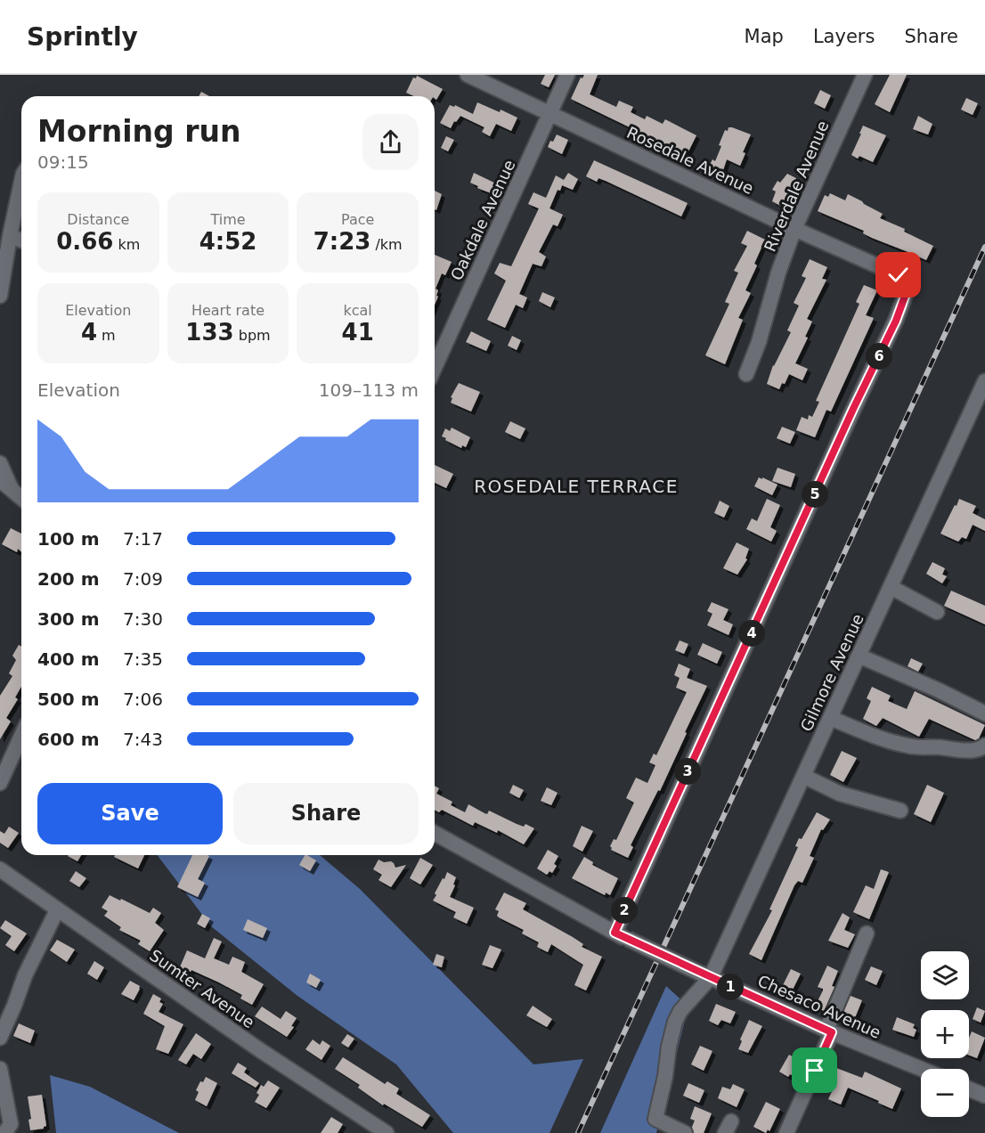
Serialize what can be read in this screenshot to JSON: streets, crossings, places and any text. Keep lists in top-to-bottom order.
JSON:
{
  "streets": {
    "street": [
      "Rosedale Avenue",
      "Riverdale Avenue",
      "Oakdale Avenue",
      "Gilmore Avenue",
      "Sumter Avenue",
      "Chesaco Avenue"
    ]
  },
  "crossings": [
    ["Rosedale Avenue", "Riverdale Avenue"],
    ["Rosedale Avenue", "Oakdale Avenue"],
    ["Rosedale Avenue", "Chesaco Avenue"],
    ["Gilmore Avenue", "Chesaco Avenue"]
  ],
  "districts": ["ROSEDALE TERRACE"],
  "page": {
    "header": "Sprintly",
    "nav": ["Map", "Layers", "Share"],
    "heading": ["Morning run", "09:15"],
    "stats": [
      ["Distance", "0.66 km"],
      ["Time", "4:52"],
      ["Pace", "7:23 /km"],
      ["Elevation", "4 m"],
      ["Heart rate", "133 bpm"],
      ["kcal", "41"]
    ],
    "pins": [
      "6",
      "5",
      "4",
      "3",
      "2",
      "1"
    ],
    "chart": ["Elevation", "109–113 m"],
    "list": [
      {
        "name": "100 m",
        "note": "7:17"
      },
      {
        "name": "200 m",
        "note": "7:09"
      },
      {
        "name": "300 m",
        "note": "7:30"
      },
      {
        "name": "400 m",
        "note": "7:35"
      },
      {
        "name": "500 m",
        "note": "7:06"
      },
      {
        "name": "600 m",
        "note": "7:43"
      }
    ],
    "buttons": ["Save", "Share"],
    "map_buttons": ["+", "−"]
  }
}
